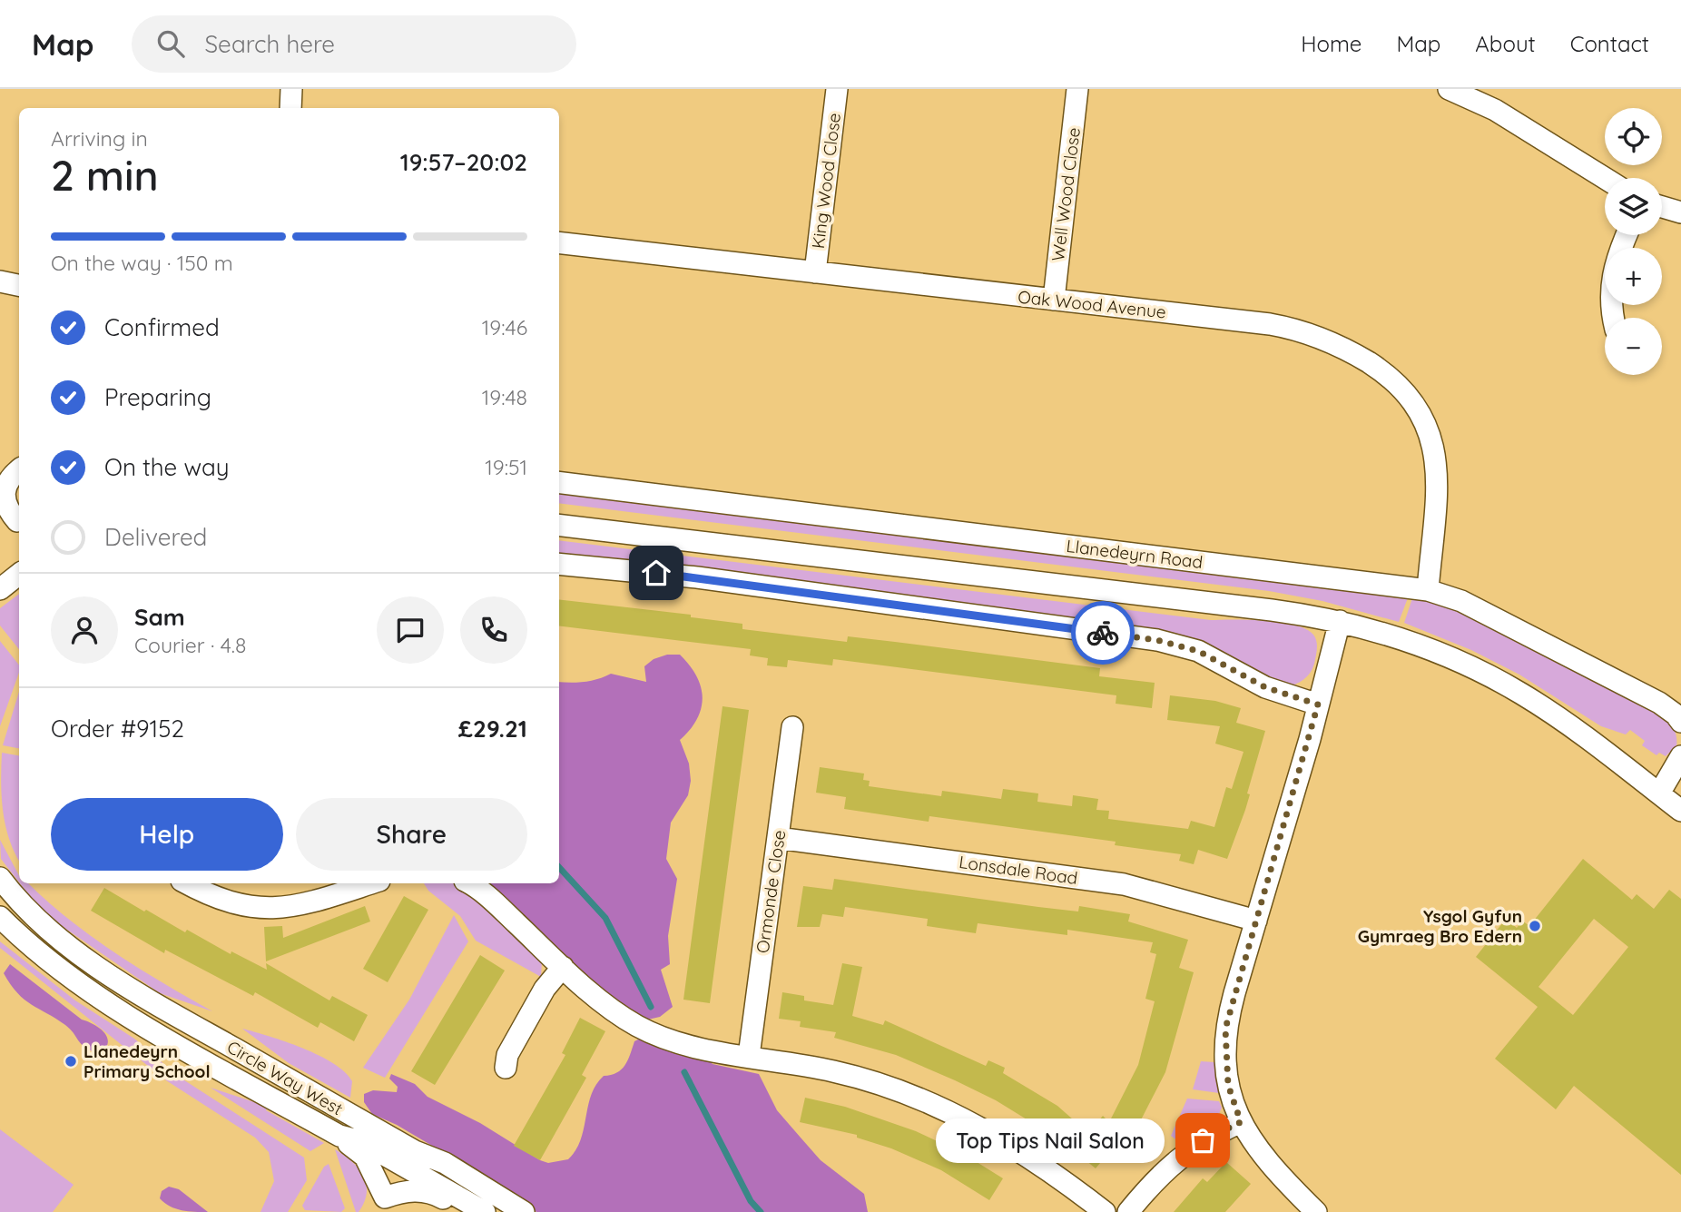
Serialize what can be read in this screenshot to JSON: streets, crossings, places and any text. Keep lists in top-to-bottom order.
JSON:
{
  "streets": {
    "street": [
      "King Wood Close",
      "Well Wood Close",
      "Oak Wood Avenue",
      "Llanedeyrn Road",
      "Lonsdale Road",
      "Ormonde Close",
      "Circle Way West"
    ]
  },
  "crossings": [
    ["King Wood Close", "Oak Wood Avenue"],
    ["Well Wood Close", "Oak Wood Avenue"],
    ["Oak Wood Avenue", "Llanedeyrn Road"],
    ["Lonsdale Road", "Ormonde Close"]
  ],
  "places": ["Ysgol Gyfun Gymraeg Bro Edern", "Llanedeyrn Primary School", "Top Tips Nail Salon"],
  "page": {
    "header": "Map",
    "search": "Search here",
    "nav": [
      "Home",
      "Map",
      "About",
      "Contact"
    ],
    "map_buttons": ["+", "−"],
    "heading": ["2 min", "Arriving in", "19:57–20:02"],
    "panel": [
      "Sam",
      "Courier · 4.8",
      "Order #9152",
      "£29.21"
    ],
    "bar": "On the way · 150 m",
    "list": [
      ["Confirmed", "19:46"],
      ["Preparing", "19:48"],
      ["On the way", "19:51"],
      "Delivered"
    ],
    "buttons": ["Help", "Share"],
    "bubble": "Top Tips Nail Salon"
  }
}
